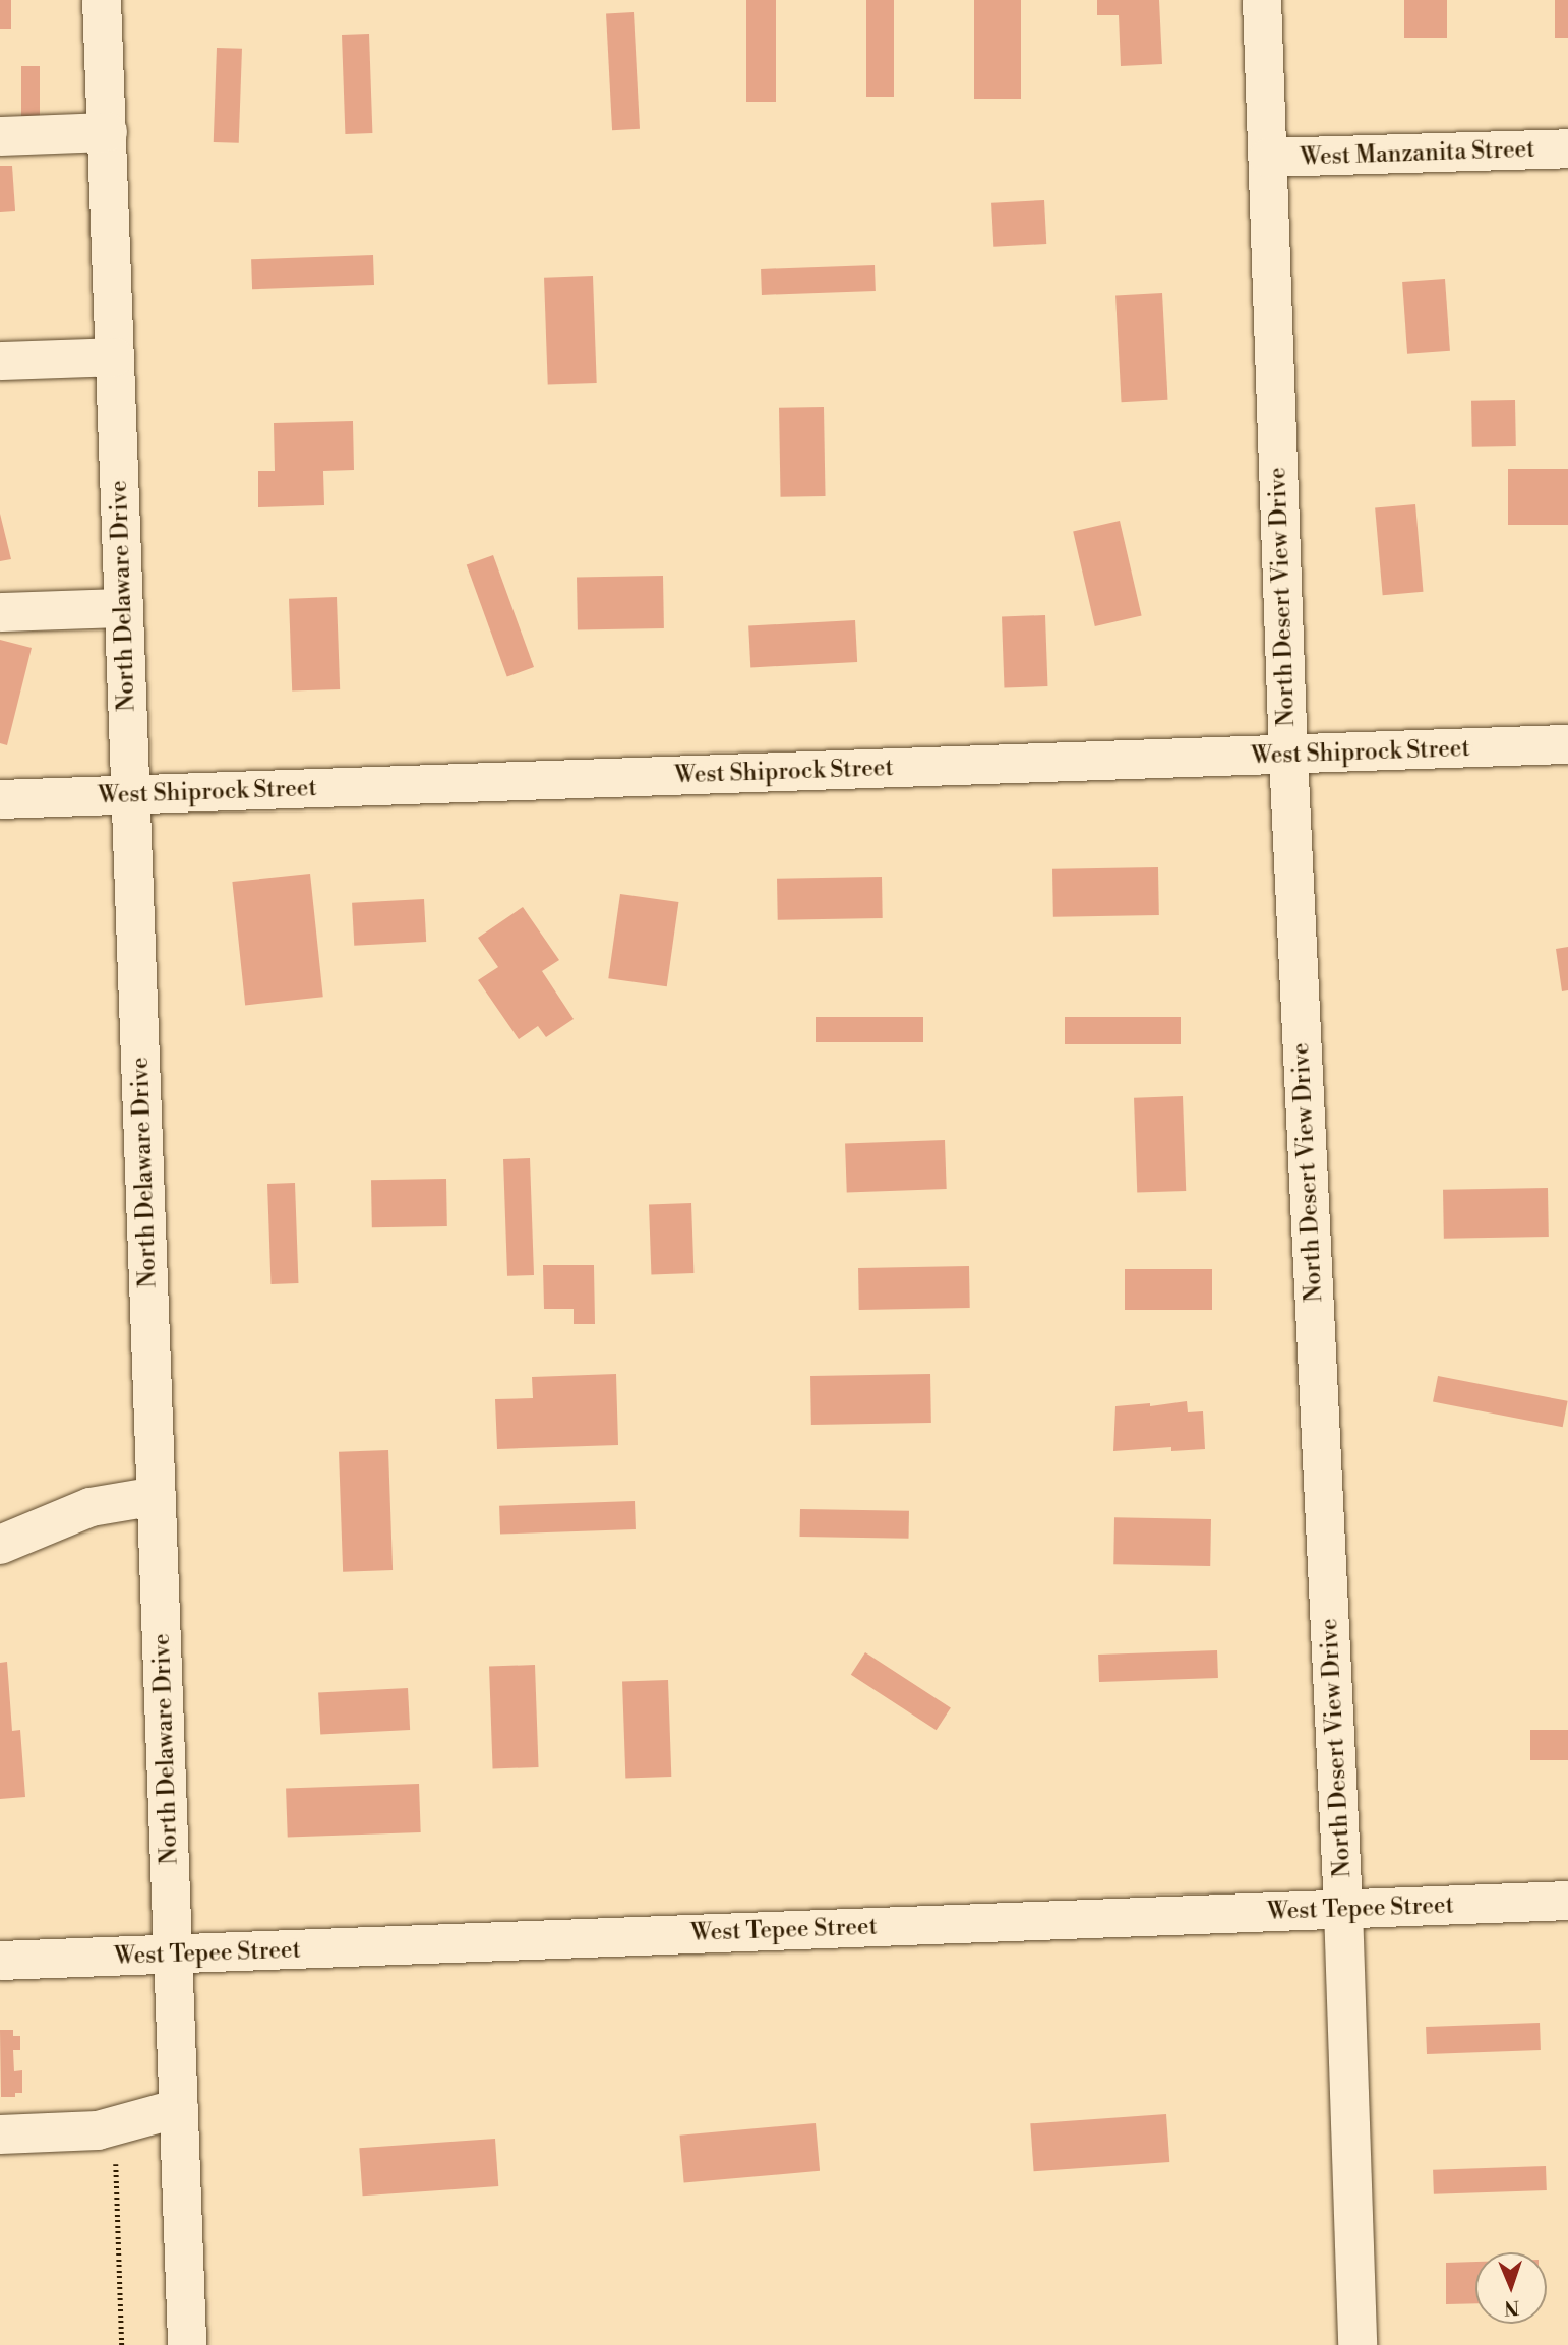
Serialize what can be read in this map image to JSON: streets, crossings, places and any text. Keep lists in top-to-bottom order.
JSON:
{
  "streets": {
    "street": [
      "West Manzanita Street",
      "North Delaware Drive",
      "North Desert View Drive",
      "West Shiprock Street",
      "West Tepee Street"
    ]
  },
  "crossings": [
    ["West Manzanita Street", "North Desert View Drive"],
    ["North Delaware Drive", "West Shiprock Street"],
    ["North Delaware Drive", "West Tepee Street"],
    ["North Desert View Drive", "West Shiprock Street"],
    ["North Desert View Drive", "West Tepee Street"]
  ],
  "north": "bottom"
}
